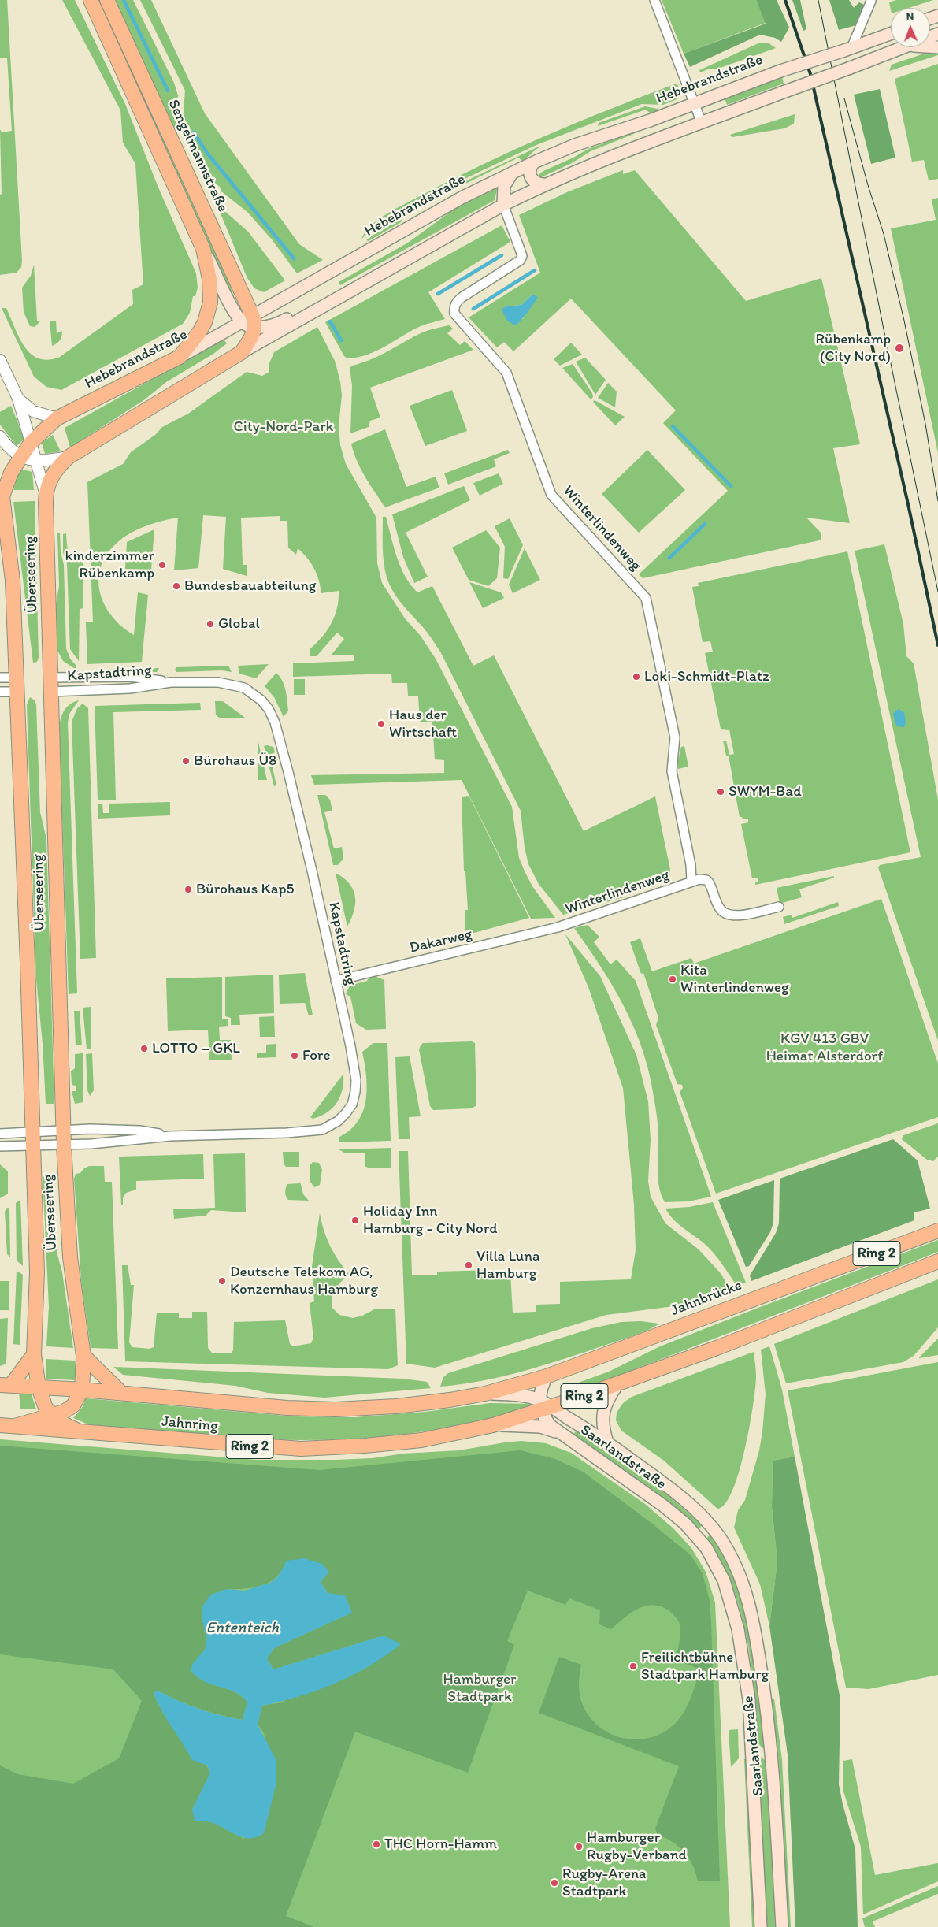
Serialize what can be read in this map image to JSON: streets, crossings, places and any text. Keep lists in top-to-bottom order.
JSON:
{
  "streets": {
    "main road": [
      "Hebebrandstraße",
      "Sengelmannstraße",
      "Überseering",
      "Ring 2",
      "Jahnbrücke",
      "Jahnring",
      "Saarlandstraße"
    ],
    "street": ["Winterlindenweg", "Kapstadtring", "Dakarweg"]
  },
  "crossings": [
    ["Hebebrandstraße", "Sengelmannstraße"],
    ["Hebebrandstraße", "Überseering"],
    ["Winterlindenweg", "Dakarweg"],
    ["Überseering", "Kapstadtring"],
    ["Überseering", "Jahnring"],
    ["Kapstadtring", "Dakarweg"],
    ["Ring 2", "Jahnring"],
    ["Ring 2", "Saarlandstraße"],
    ["Jahnbrücke", "Jahnring"],
    ["Jahnbrücke", "Saarlandstraße"],
    ["Jahnring", "Saarlandstraße"]
  ],
  "water": ["Ententeich"],
  "parks": ["City-Nord-Park", "KGV 413 GBV Heimat Alsterdorf", "Hamburger Stadtpark"],
  "places": [
    "Rübenkamp (City Nord)",
    "kinderzimmer Rübenkamp",
    "Bundesbauabteilung",
    "Global",
    "Loki-Schmidt-Platz",
    "Haus der Wirtschaft",
    "Bürohaus Ü8",
    "SWYM-Bad",
    "Bürohaus Kap5",
    "Kita Winterlindenweg",
    "LOTTO – GKL",
    "Fore",
    "Holiday Inn Hamburg - City Nord",
    "Villa Luna Hamburg",
    "Deutsche Telekom AG, Konzernhaus Hamburg",
    "Freilichtbühne Stadtpark Hamburg",
    "THC Horn-Hamm",
    "Hamburger Rugby-Verband",
    "Rugby-Arena Stadtpark"
  ],
  "north": "top"
}
